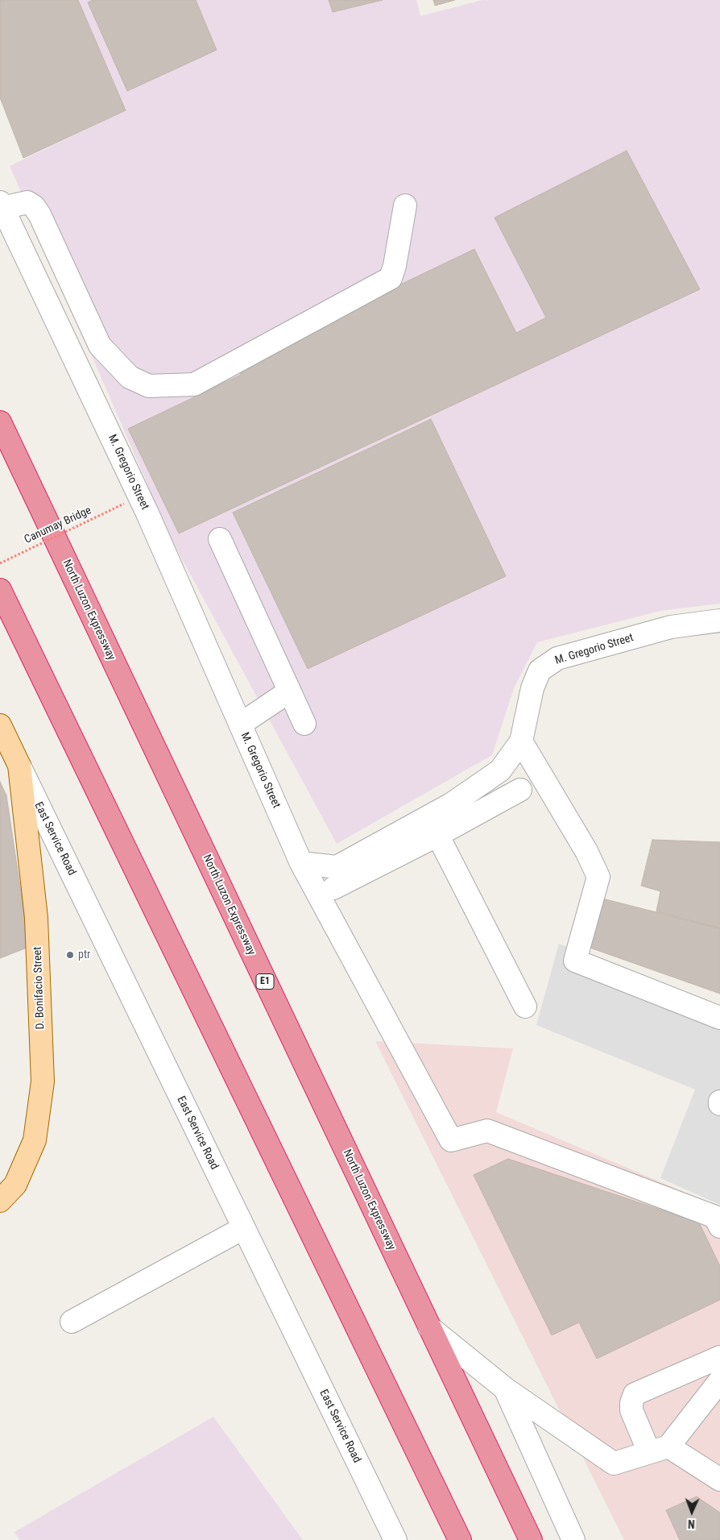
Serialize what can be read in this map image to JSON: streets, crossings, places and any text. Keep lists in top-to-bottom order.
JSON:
{
  "streets": {
    "highway": ["North Luzon Expressway", "E1"],
    "main road": ["East Service Road", "D. Bonifacio Street"],
    "street": ["M. Gregorio Street"],
    "path": ["Canumay Bridge"]
  },
  "crossings": [
    ["East Service Road", "D. Bonifacio Street"]
  ],
  "places": ["ptr"],
  "north": "bottom"
}
